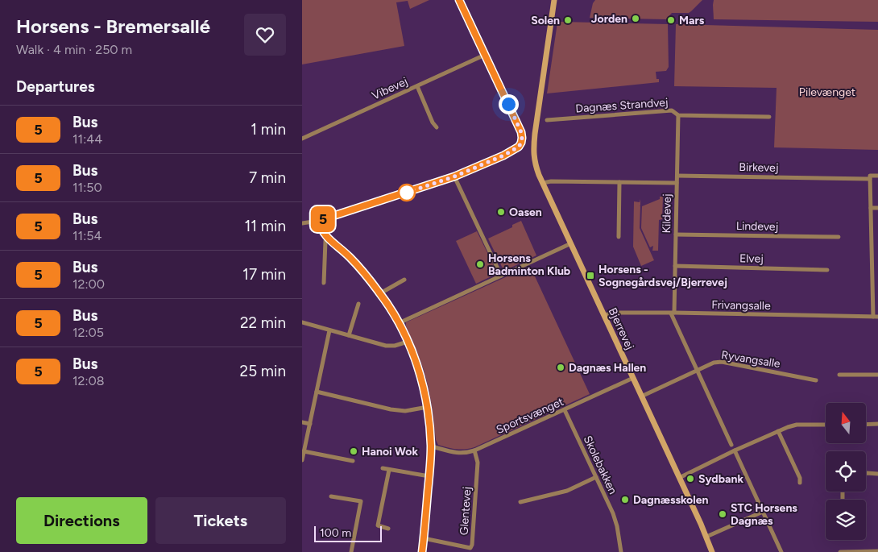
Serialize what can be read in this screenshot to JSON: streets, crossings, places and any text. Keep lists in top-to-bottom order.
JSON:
{
  "streets": {
    "street": [
      "Vibevej",
      "Dagnæs Strandvej",
      "Birkevej",
      "Kildevej",
      "Lindevej",
      "Elvej",
      "Frivangsalle",
      "Bjerrevej",
      "Ryvangsalle",
      "Sportsvænget",
      "Skolebakken",
      "Glentevej"
    ]
  },
  "crossings": [
    ["Dagnæs Strandvej", "Kildevej"],
    ["Birkevej", "Kildevej"],
    ["Kildevej", "Lindevej"],
    ["Kildevej", "Elvej"],
    ["Kildevej", "Frivangsalle"],
    ["Frivangsalle", "Bjerrevej"],
    ["Bjerrevej", "Ryvangsalle"],
    ["Bjerrevej", "Sportsvænget"],
    ["Sportsvænget", "Skolebakken"],
    ["Sportsvænget", "Glentevej"]
  ],
  "parks": ["Pilevænget"],
  "places": {
    "other": [
      "Jorden",
      "Solen",
      "Mars",
      "Oasen",
      "Horsens Badminton Klub",
      "Dagnæs Hallen",
      "Hanoi Wok",
      "Sydbank",
      "Dagnæsskolen",
      "STC Horsens Dagnæs"
    ],
    "transit": ["Horsens - Sognegårdsvej/Bjerrevej"]
  },
  "lines": ["bus line 5"],
  "scale_bar": "100 m",
  "north": "top",
  "page": {
    "heading": [
      ["Horsens - Bremersallé", "Walk · 4 min · 250 m"],
      "Departures"
    ],
    "on_map": "5",
    "list": [
      {
        "mark": "5",
        "name": "Bus",
        "note": "11:44",
        "value": "1 min"
      },
      {
        "mark": "5",
        "name": "Bus",
        "note": "11:50",
        "value": "7 min"
      },
      {
        "mark": "5",
        "name": "Bus",
        "note": "11:54",
        "value": "11 min"
      },
      {
        "mark": "5",
        "name": "Bus",
        "note": "12:00",
        "value": "17 min"
      },
      {
        "mark": "5",
        "name": "Bus",
        "note": "12:05",
        "value": "22 min"
      },
      {
        "mark": "5",
        "name": "Bus",
        "note": "12:08",
        "value": "25 min"
      }
    ],
    "buttons": ["Directions", "Tickets"],
    "scale": "100 m"
  }
}
